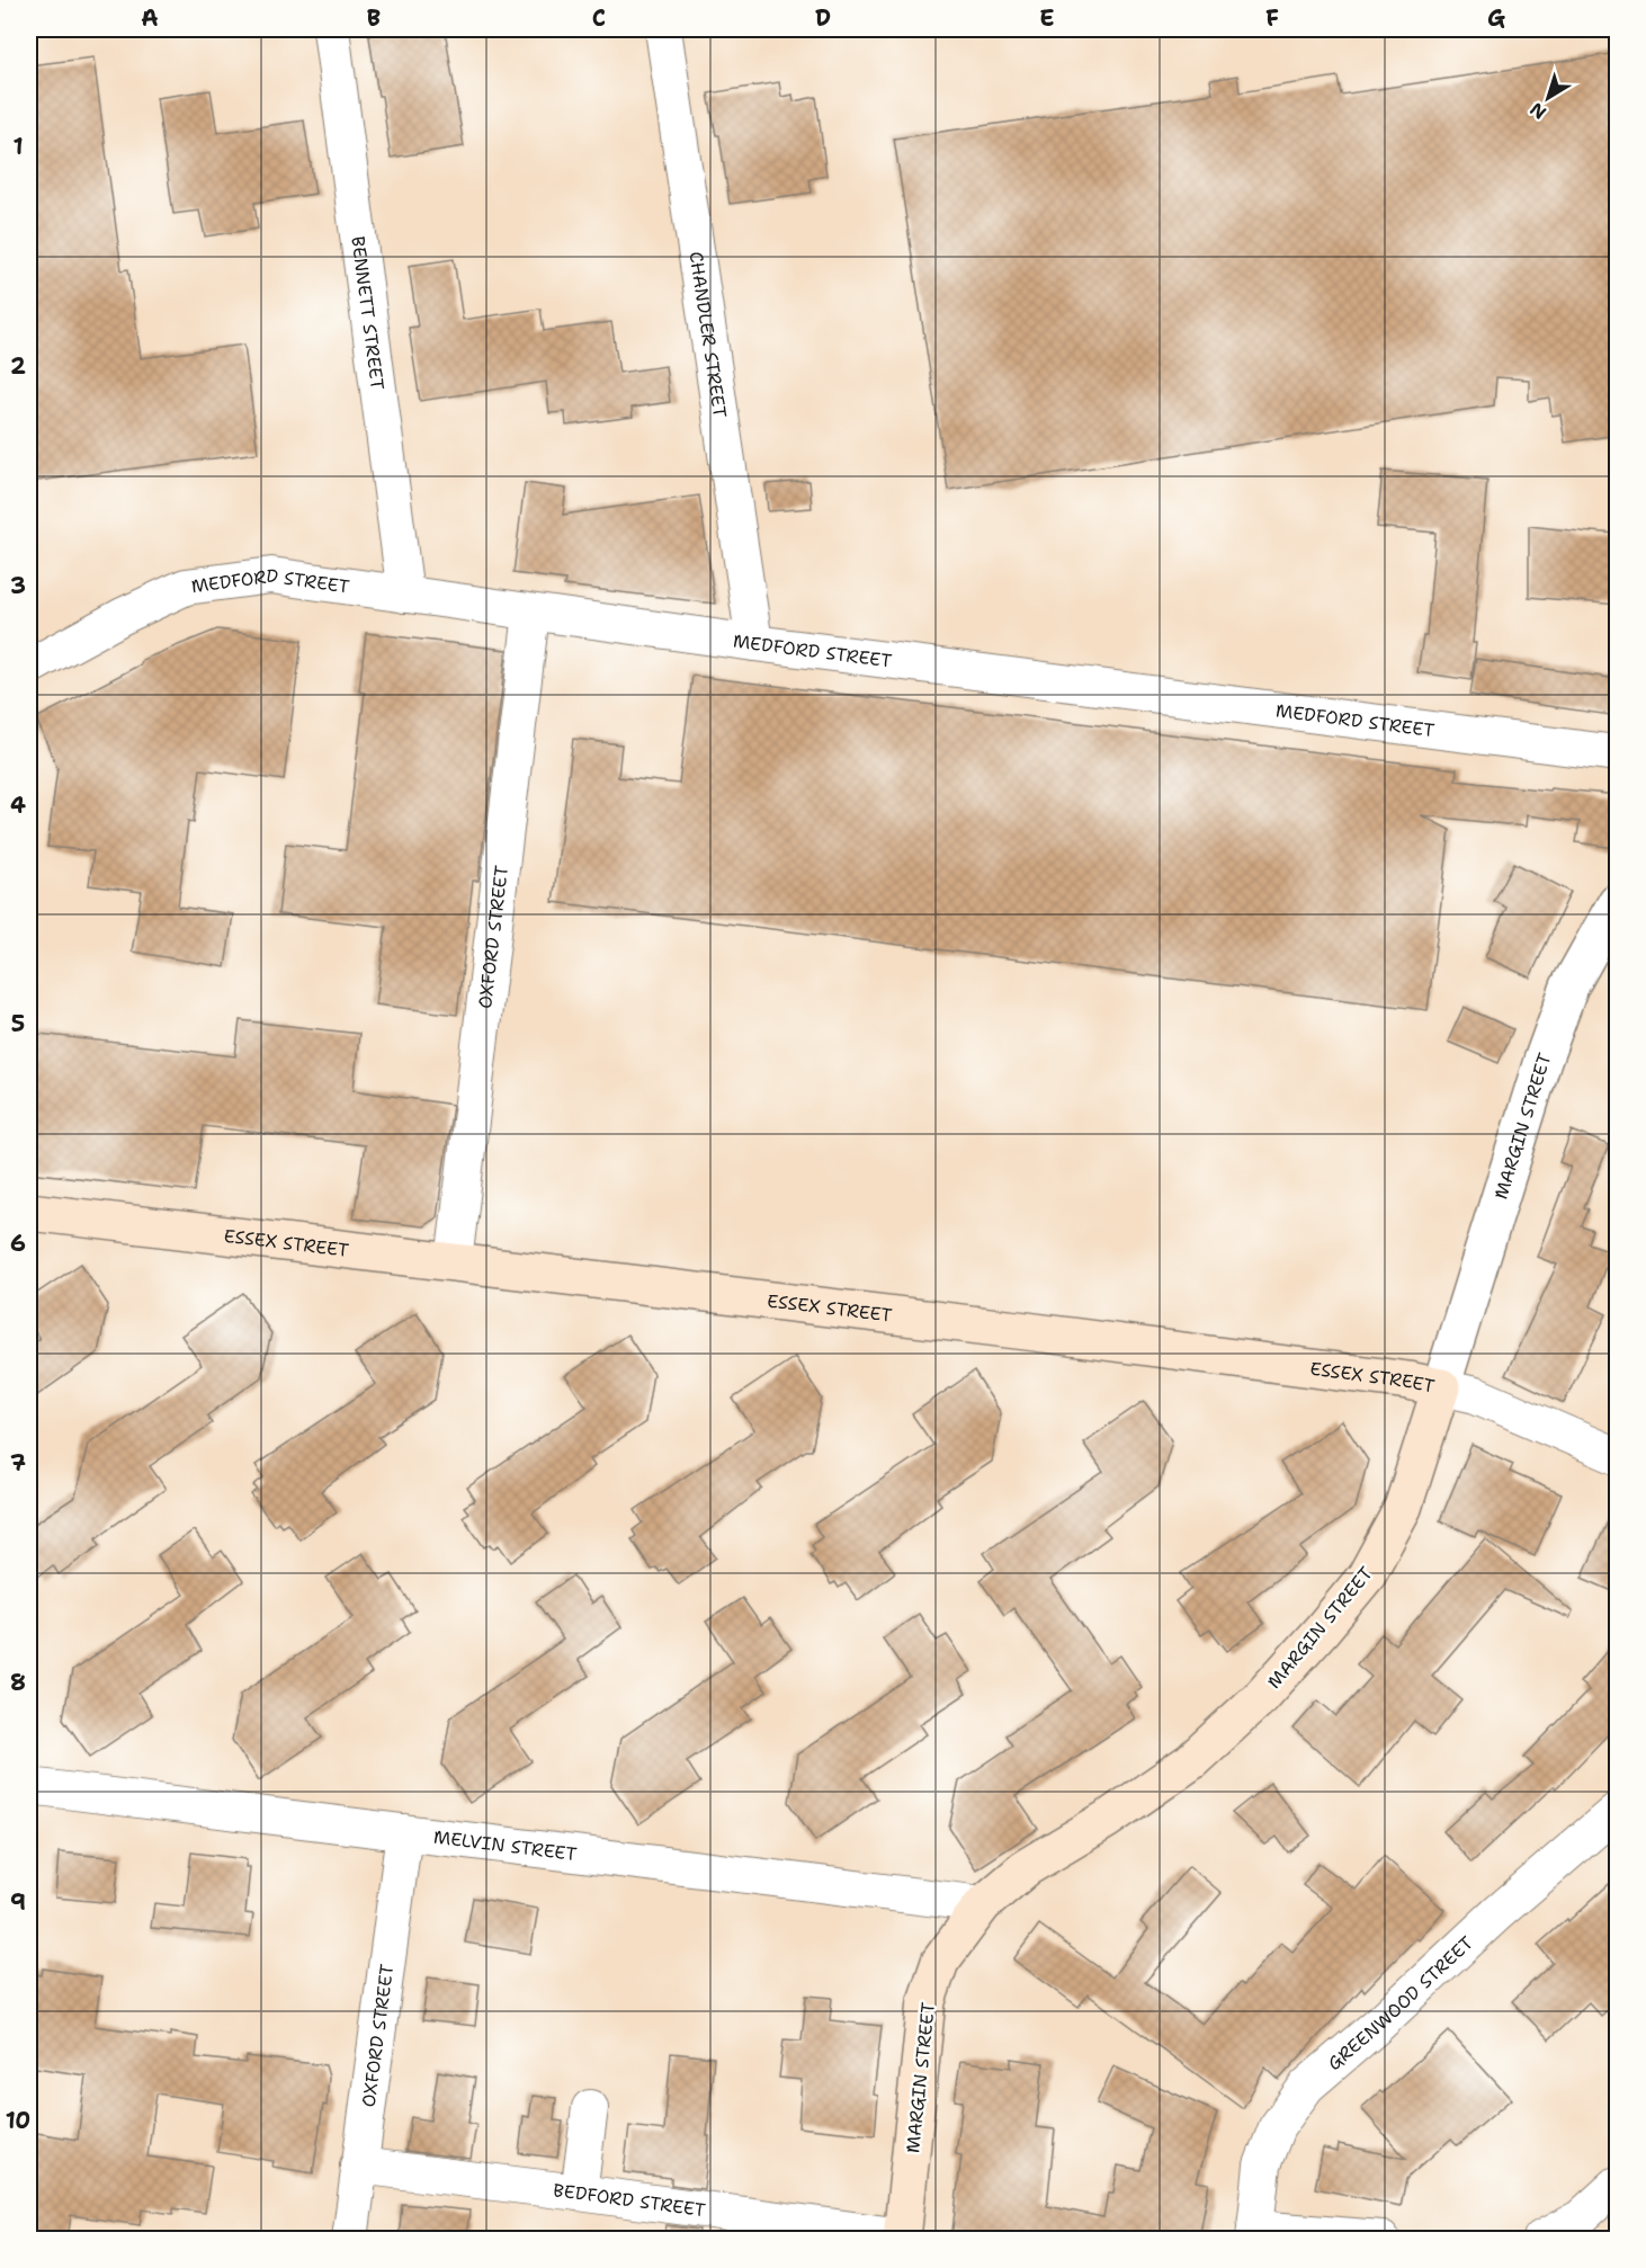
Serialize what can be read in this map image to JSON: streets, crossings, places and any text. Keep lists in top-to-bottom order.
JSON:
{
  "streets": {
    "main road": ["MARGIN STREET", "ESSEX STREET"],
    "street": [
      "BENNETT STREET",
      "CHANDLER STREET",
      "MEDFORD STREET",
      "OXFORD STREET",
      "MELVIN STREET",
      "GREENWOOD STREET",
      "BEDFORD STREET"
    ]
  },
  "crossings": [
    ["BENNETT STREET", "MEDFORD STREET"],
    ["CHANDLER STREET", "MEDFORD STREET"],
    ["MEDFORD STREET", "OXFORD STREET"],
    ["OXFORD STREET", "ESSEX STREET"],
    ["OXFORD STREET", "MELVIN STREET"],
    ["OXFORD STREET", "BEDFORD STREET"],
    ["MARGIN STREET", "ESSEX STREET"],
    ["MARGIN STREET", "MELVIN STREET"],
    ["MARGIN STREET", "BEDFORD STREET"]
  ],
  "north": "bottom left",
  "grid": {
    "columns": [
      "A",
      "B",
      "C",
      "D",
      "E",
      "F",
      "G"
    ],
    "rows": [
      "1",
      "2",
      "3",
      "4",
      "5",
      "6",
      "7",
      "8",
      "9",
      "10"
    ]
  }
}
